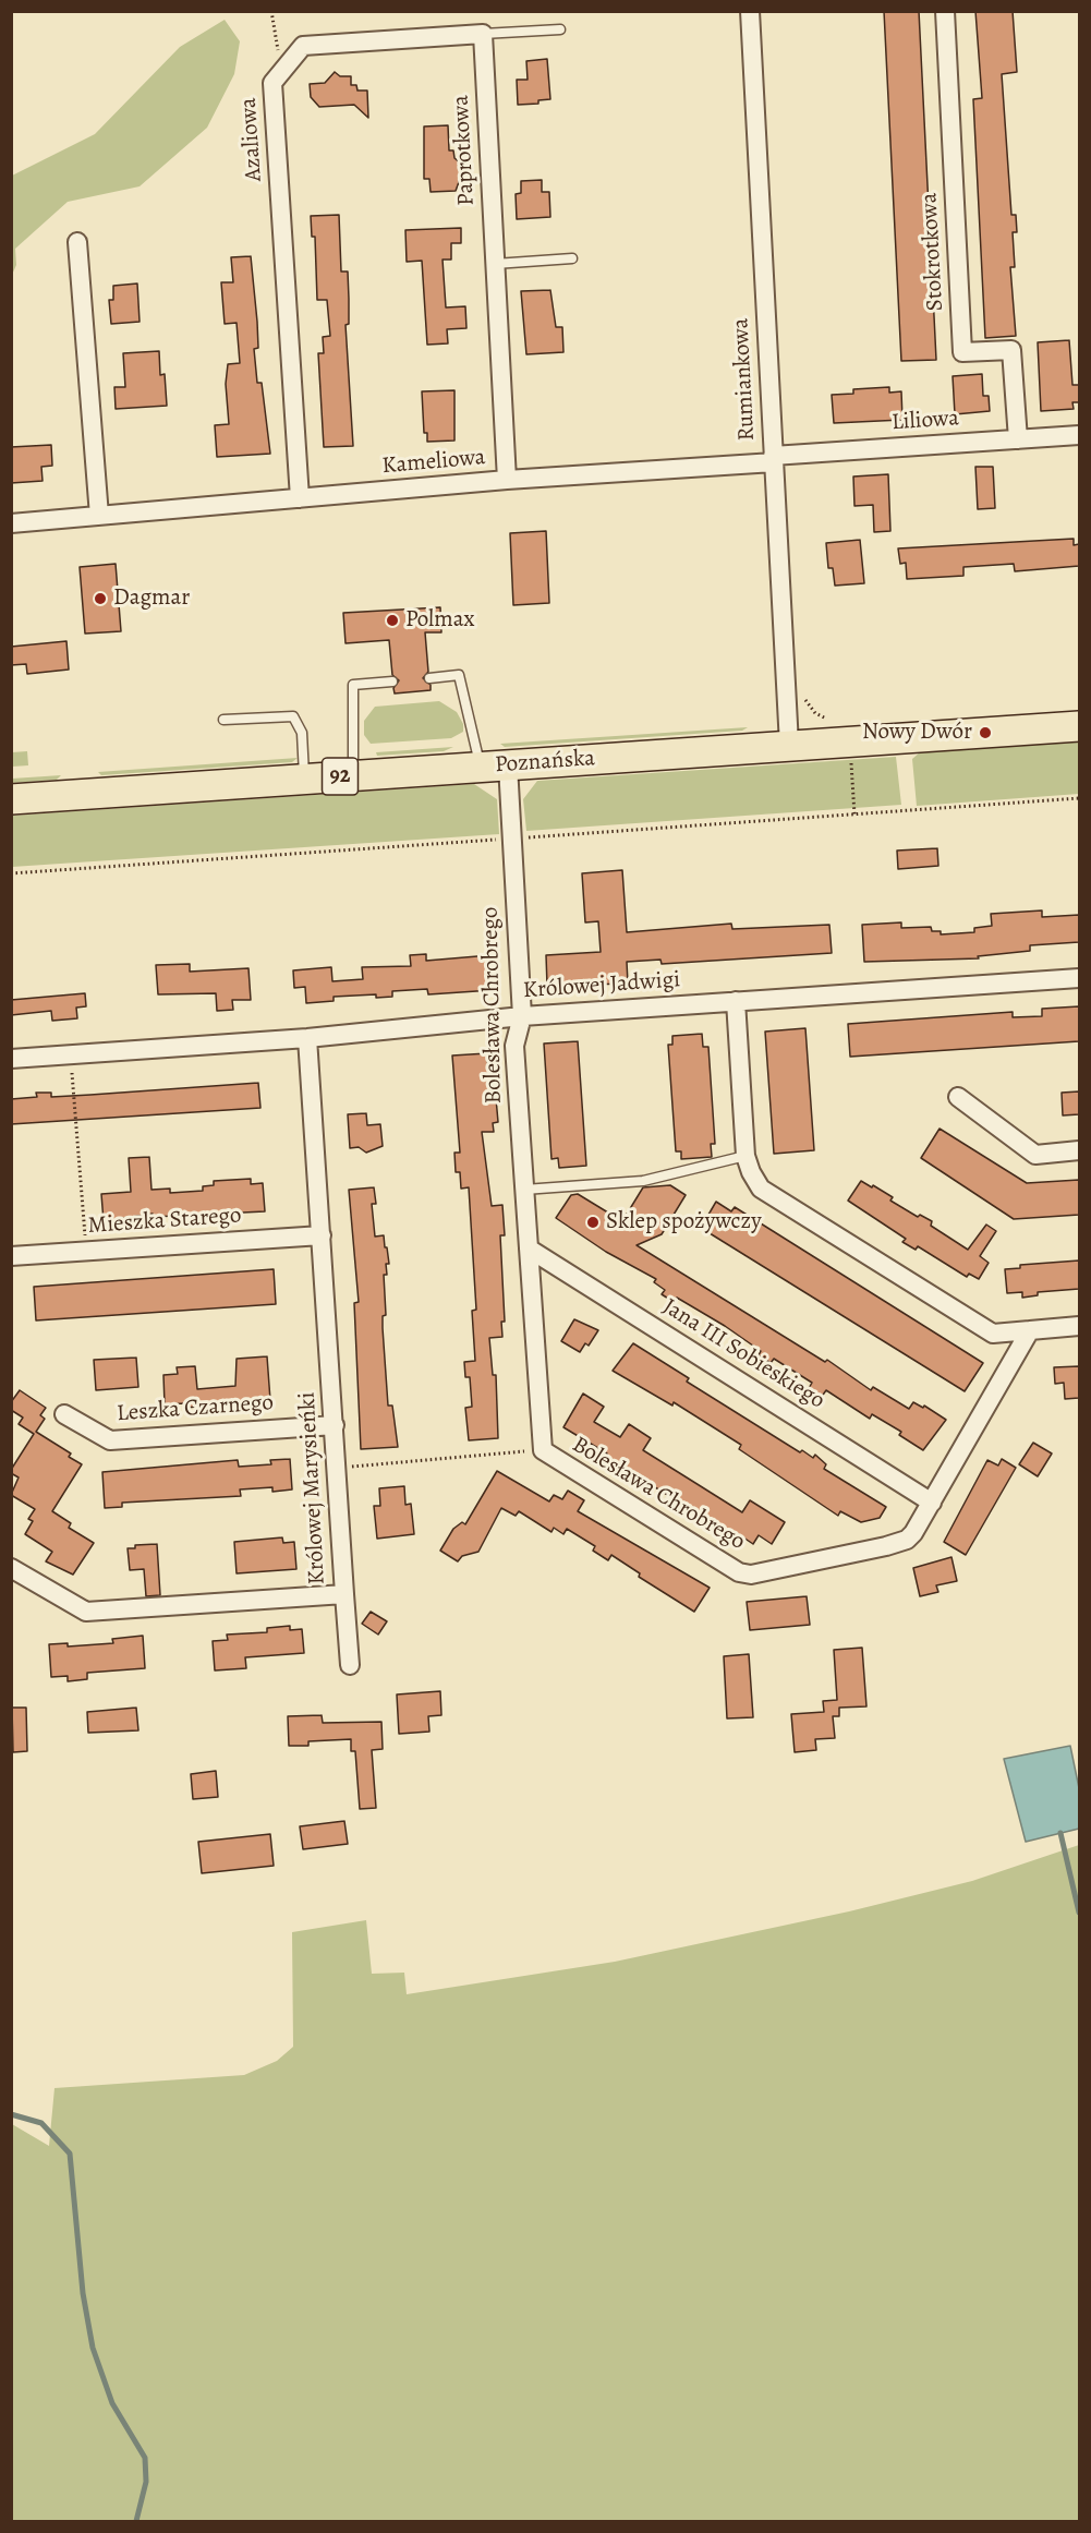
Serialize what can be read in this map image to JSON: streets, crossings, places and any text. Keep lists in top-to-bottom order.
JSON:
{
  "streets": {
    "main road": ["Poznańska", "92"],
    "street": [
      "Azaliowa",
      "Paprotkowa",
      "Stokrotkowa",
      "Rumiankowa",
      "Liliowa",
      "Kameliowa",
      "Królowej Jadwigi",
      "Bolesława Chrobrego",
      "Mieszka Starego",
      "Jana III Sobieskiego",
      "Leszka Czarnego",
      "Królowej Marysieńki"
    ]
  },
  "crossings": [
    ["Azaliowa", "Paprotkowa"],
    ["Azaliowa", "Kameliowa"],
    ["Paprotkowa", "Kameliowa"],
    ["Stokrotkowa", "Liliowa"],
    ["Rumiankowa", "Liliowa"],
    ["Rumiankowa", "Kameliowa"],
    ["Rumiankowa", "Poznańska"],
    ["Liliowa", "Kameliowa"],
    ["Poznańska", "Bolesława Chrobrego"],
    ["Królowej Jadwigi", "Bolesława Chrobrego"],
    ["Królowej Jadwigi", "Królowej Marysieńki"],
    ["Bolesława Chrobrego", "Jana III Sobieskiego"],
    ["Mieszka Starego", "Królowej Marysieńki"],
    ["Leszka Czarnego", "Królowej Marysieńki"]
  ],
  "places": [
    "Dagmar",
    "Polmax",
    "Nowy Dwór",
    "Sklep spożywczy"
  ]
}
